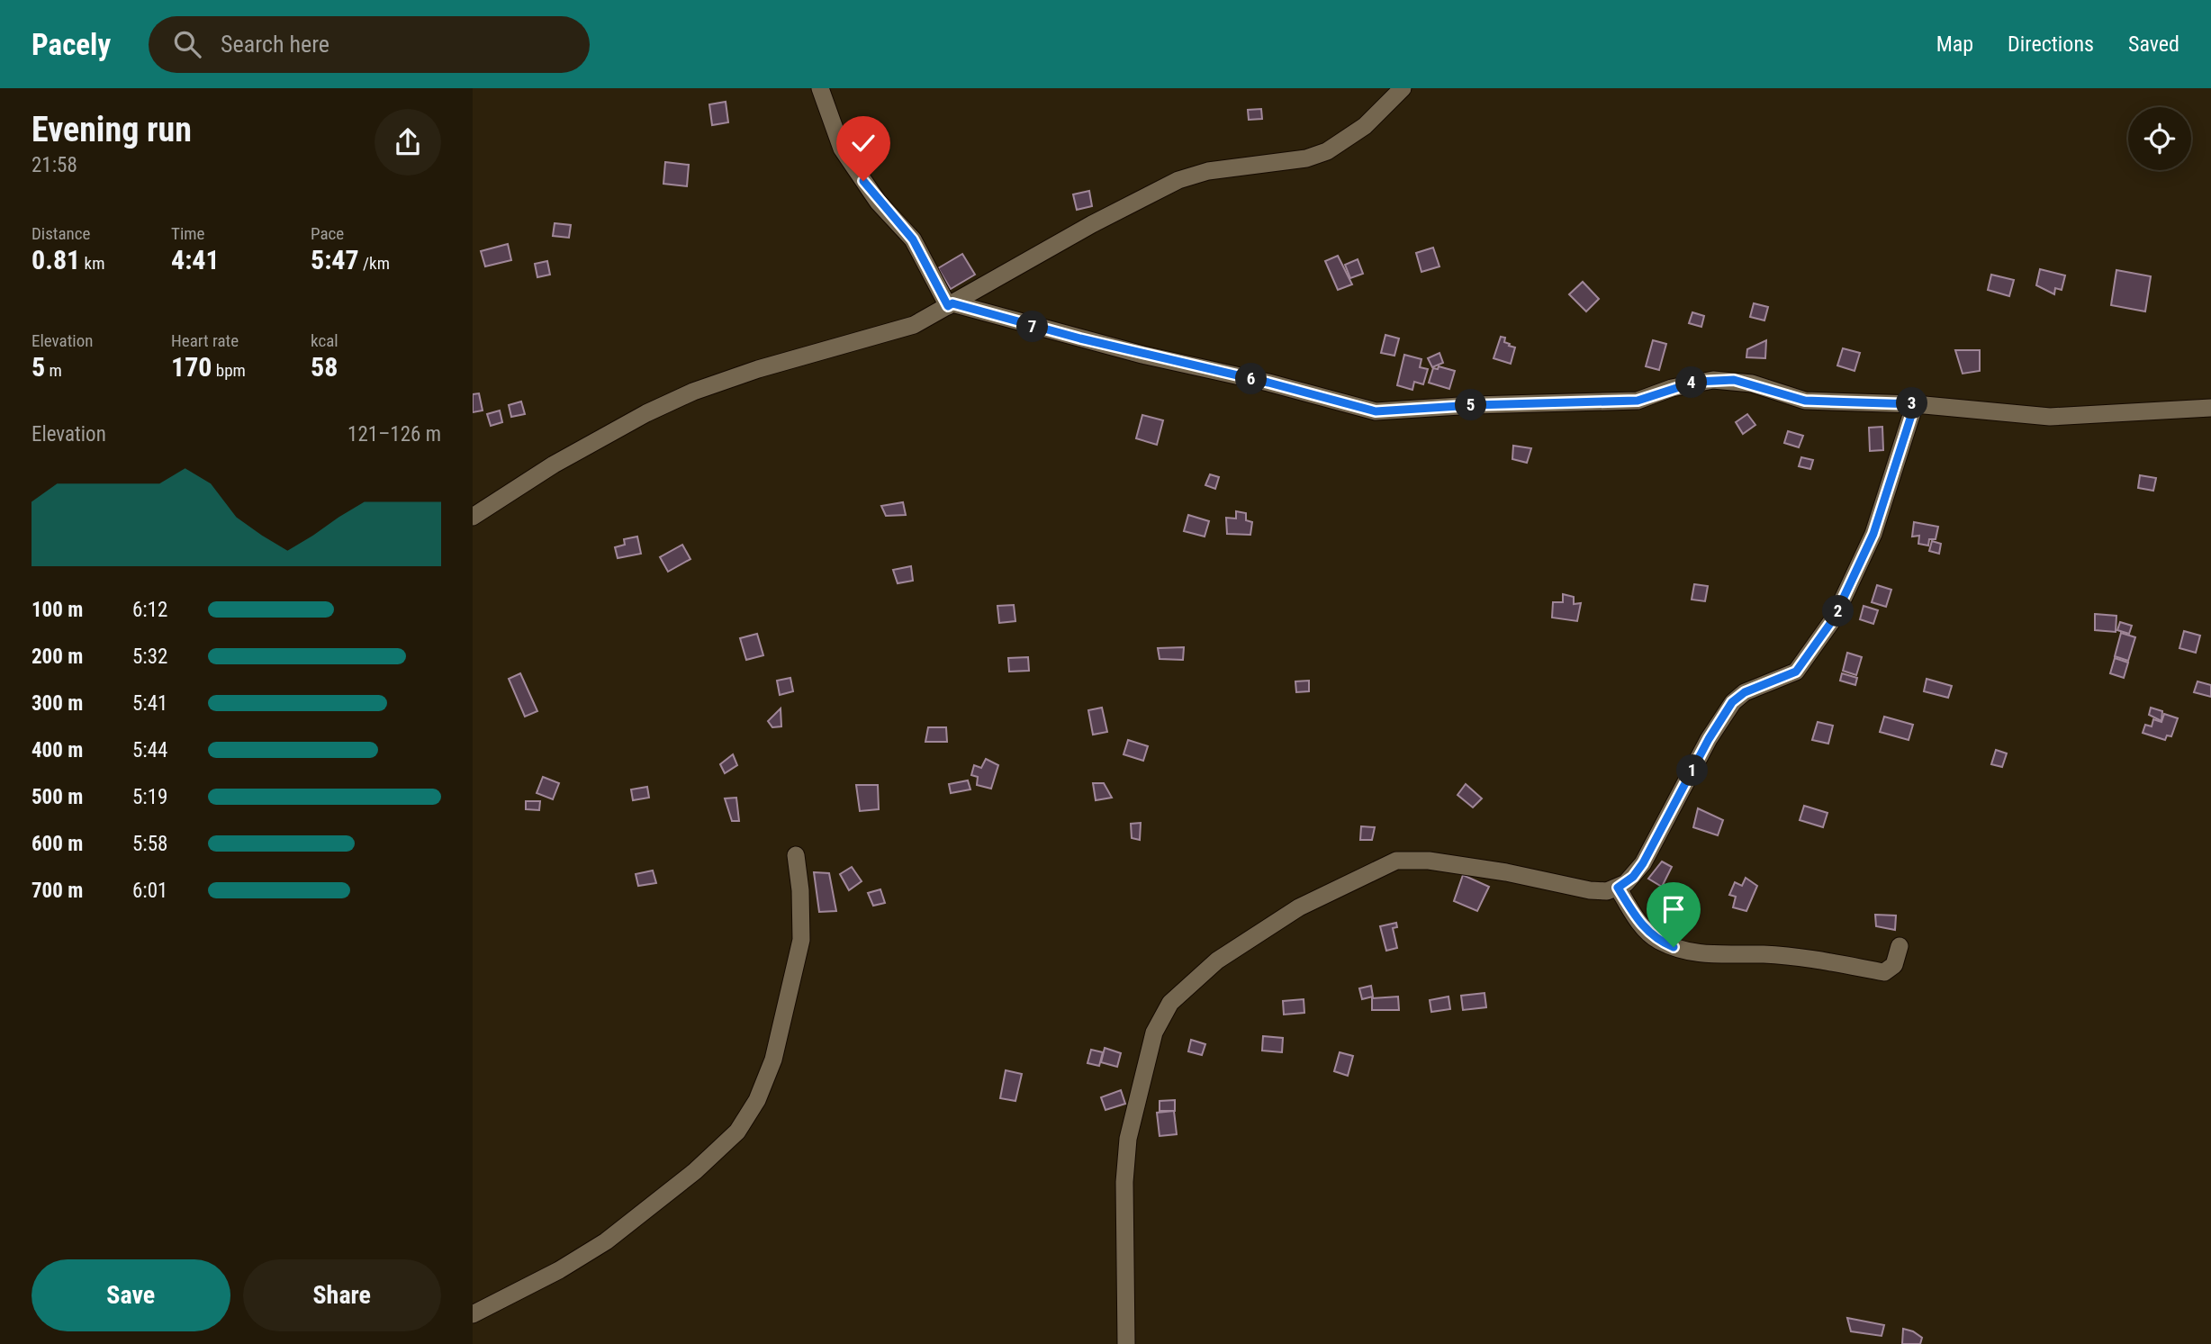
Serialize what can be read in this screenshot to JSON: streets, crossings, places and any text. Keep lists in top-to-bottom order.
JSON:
{
  "page": {
    "header": "Pacely",
    "search": "Search here",
    "nav": ["Map", "Directions", "Saved"],
    "heading": ["Evening run", "21:58"],
    "stats": [
      ["Distance", "0.81 km"],
      ["Time", "4:41"],
      ["Pace", "5:47 /km"],
      ["Elevation", "5 m"],
      ["Heart rate", "170 bpm"],
      ["kcal", "58"]
    ],
    "pins": [
      "7",
      "6",
      "4",
      "3",
      "5",
      "2",
      "1"
    ],
    "chart": ["Elevation", "121–126 m"],
    "list": [
      {
        "name": "100 m",
        "note": "6:12"
      },
      {
        "name": "200 m",
        "note": "5:32"
      },
      {
        "name": "300 m",
        "note": "5:41"
      },
      {
        "name": "400 m",
        "note": "5:44"
      },
      {
        "name": "500 m",
        "note": "5:19"
      },
      {
        "name": "600 m",
        "note": "5:58"
      },
      {
        "name": "700 m",
        "note": "6:01"
      }
    ],
    "buttons": ["Save", "Share"]
  }
}
